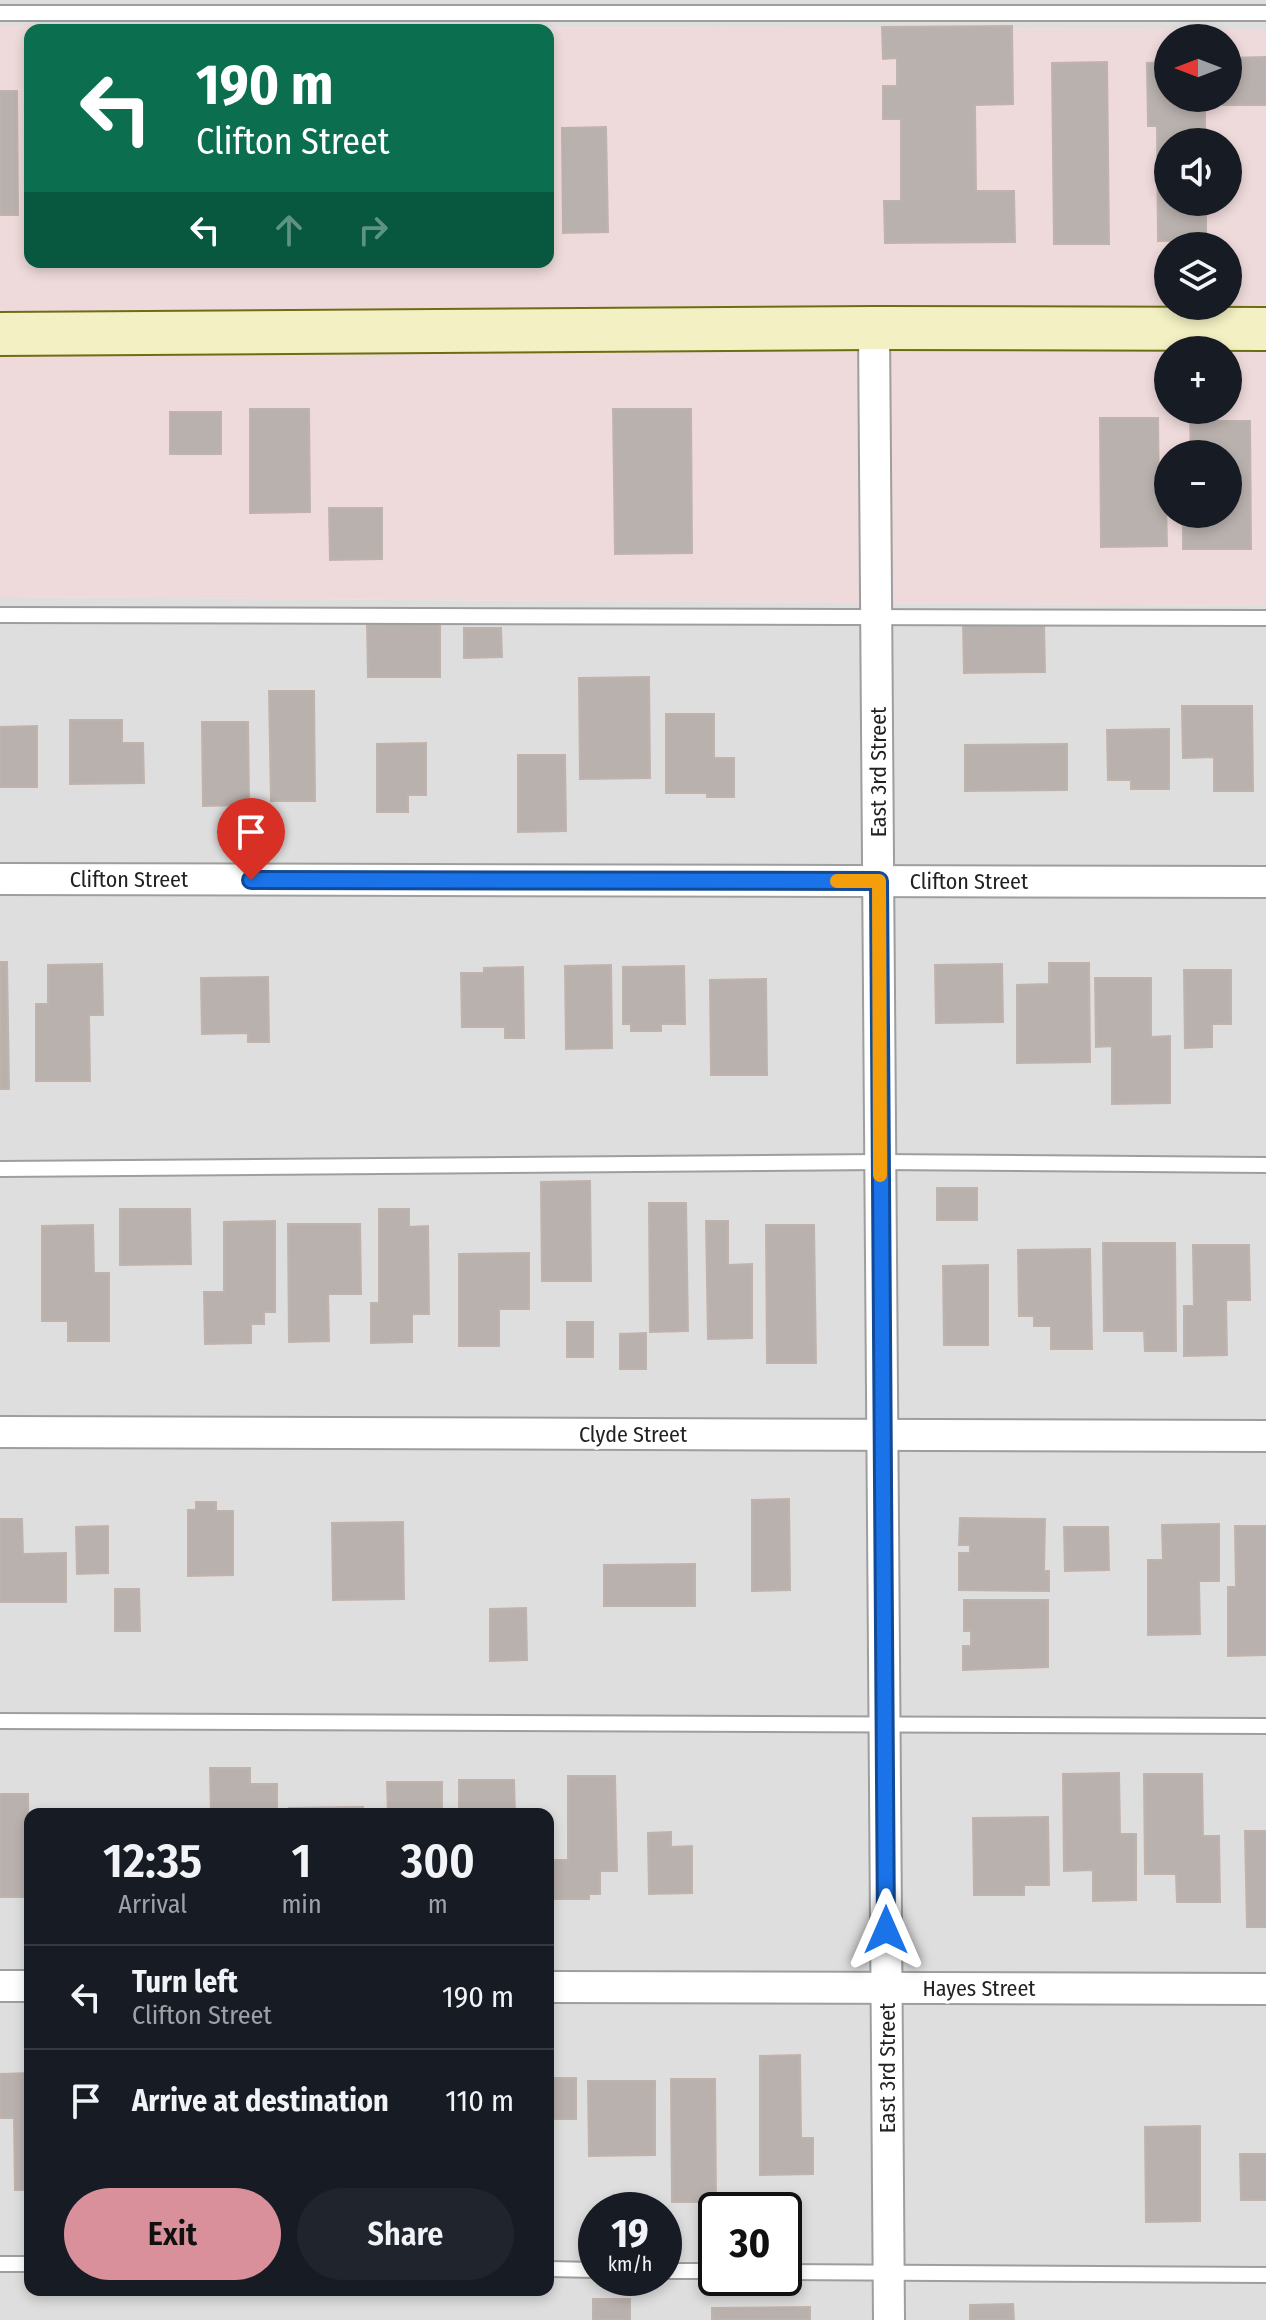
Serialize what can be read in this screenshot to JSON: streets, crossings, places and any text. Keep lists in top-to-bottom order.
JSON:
{
  "streets": {
    "street": [
      "East 3rd Street",
      "Clifton Street",
      "Clyde Street",
      "Hayes Street"
    ]
  },
  "crossings": [
    ["East 3rd Street", "Clifton Street"],
    ["East 3rd Street", "Clyde Street"],
    ["East 3rd Street", "Hayes Street"]
  ],
  "north": "left",
  "page": {
    "map_buttons": ["+", "−"],
    "turn": ["190 m", "Clifton Street"],
    "eta": [
      "12:35",
      "Arrival",
      "1",
      "min",
      "300",
      "m"
    ],
    "list": [
      {
        "name": "Turn left",
        "note": "Clifton Street",
        "value": "190 m"
      },
      {
        "name": "Arrive at destination",
        "value": "110 m"
      }
    ],
    "buttons": ["Exit", "Share"],
    "speed": "19 km/h",
    "limit": "30"
  }
}
